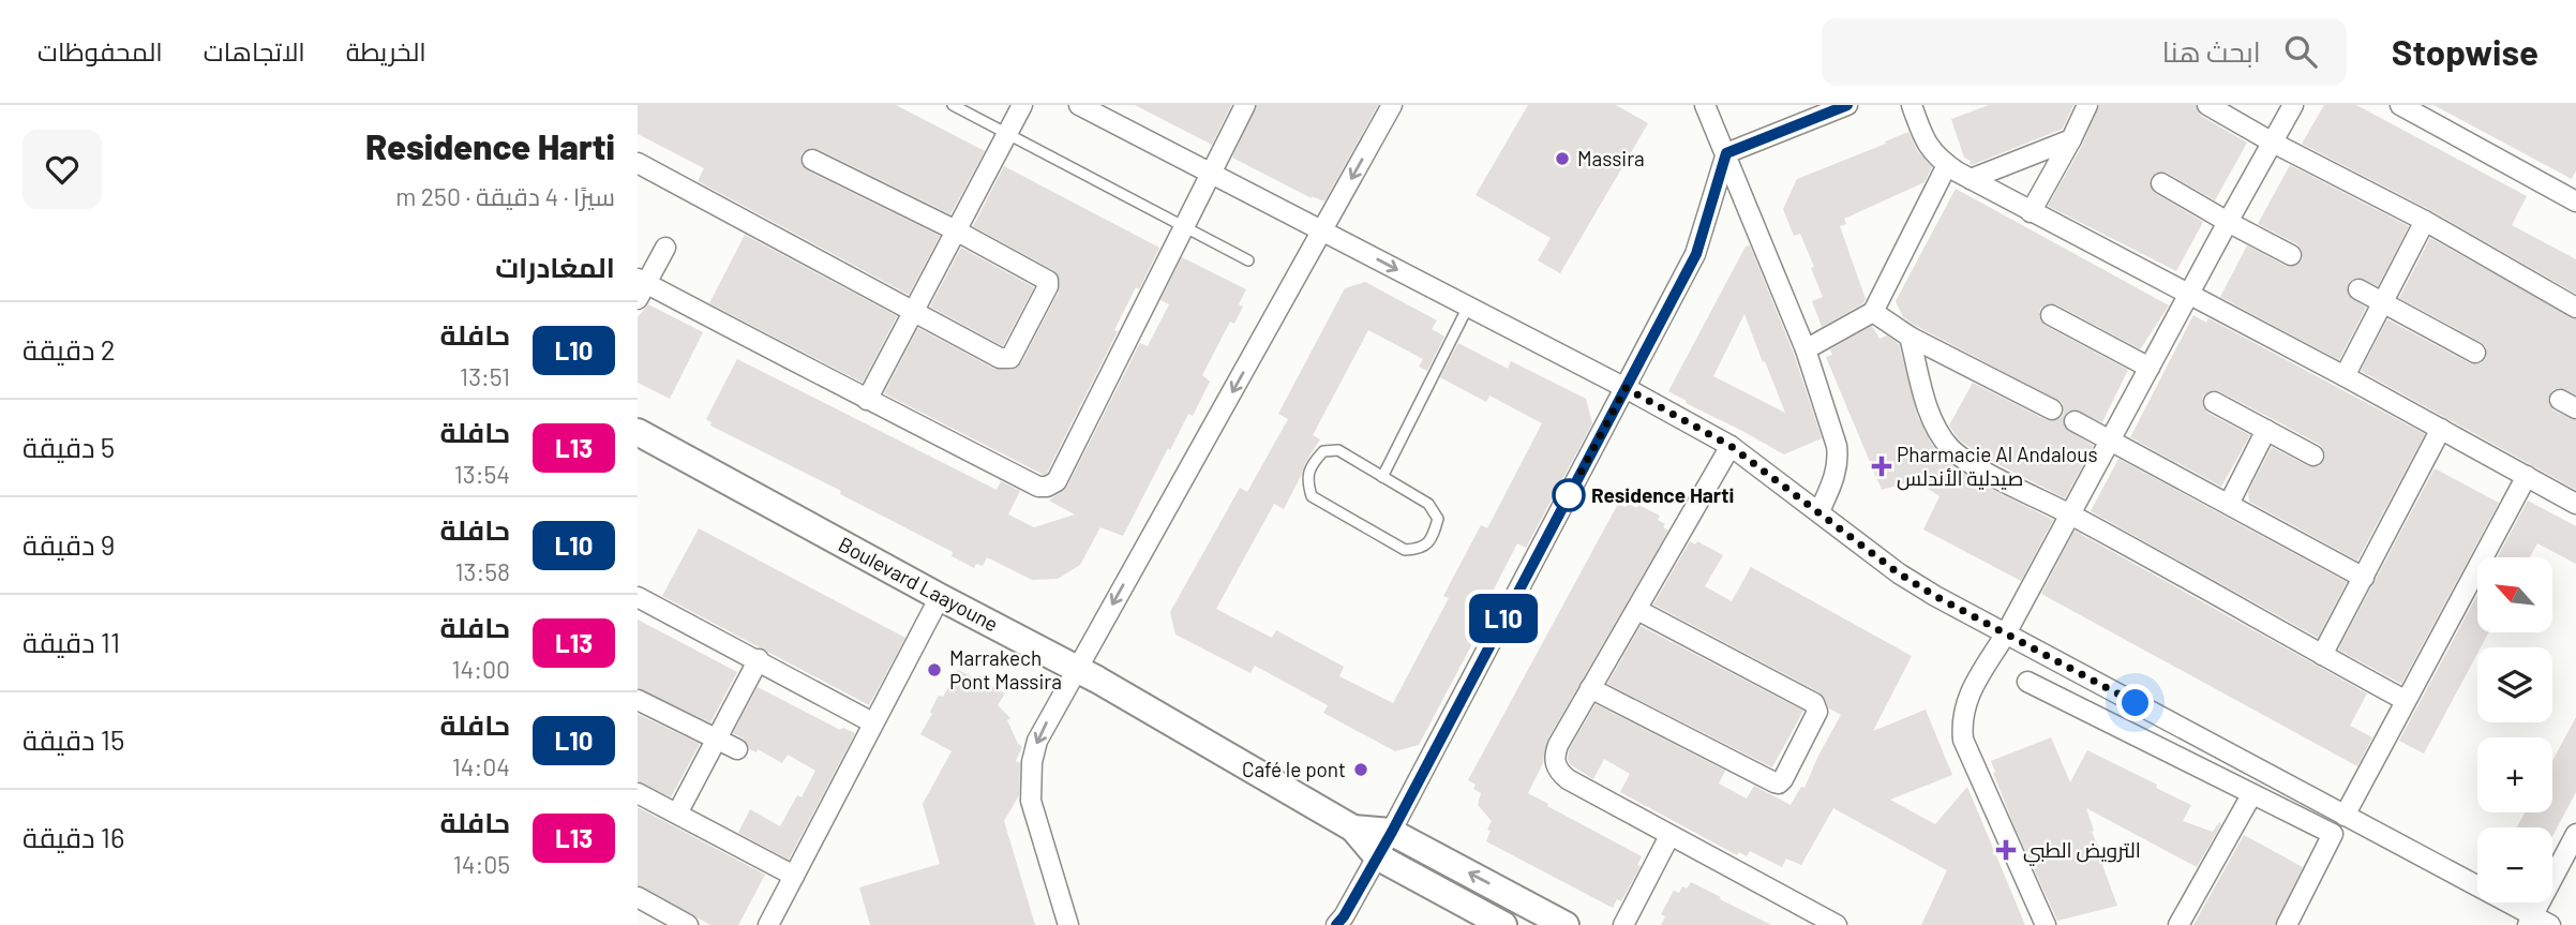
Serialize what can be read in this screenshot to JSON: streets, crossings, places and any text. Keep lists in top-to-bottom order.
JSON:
{
  "streets": {
    "street": ["Boulevard Laayoune"]
  },
  "places": {
    "other": [
      "Massira",
      "Residence Harti",
      "Marrakech Pont Massira",
      "Café le pont"
    ],
    "health": ["Pharmacie Al Andalous صيدلية الأندلس", "الترويض الطبي"]
  },
  "lines": ["bus line L10"],
  "north": "top left",
  "page": {
    "header": "Stopwise",
    "search": "ابحث هنا",
    "nav": ["الخريطة", "الاتجاهات", "المحفوظات"],
    "on_map": "L10",
    "heading": [
      ["Residence Harti", "سيرًا · 4 دقيقة · 250 m"],
      "المغادرات"
    ],
    "list": [
      {
        "mark": "L10",
        "name": "حافلة",
        "note": "13:51",
        "value": "2 دقيقة"
      },
      {
        "mark": "L13",
        "name": "حافلة",
        "note": "13:54",
        "value": "5 دقيقة"
      },
      {
        "mark": "L10",
        "name": "حافلة",
        "note": "13:58",
        "value": "9 دقيقة"
      },
      {
        "mark": "L13",
        "name": "حافلة",
        "note": "14:00",
        "value": "11 دقيقة"
      },
      {
        "mark": "L10",
        "name": "حافلة",
        "note": "14:04",
        "value": "15 دقيقة"
      },
      {
        "mark": "L13",
        "name": "حافلة",
        "note": "14:05",
        "value": "16 دقيقة"
      }
    ],
    "map_buttons": ["+", "−"]
  }
}
